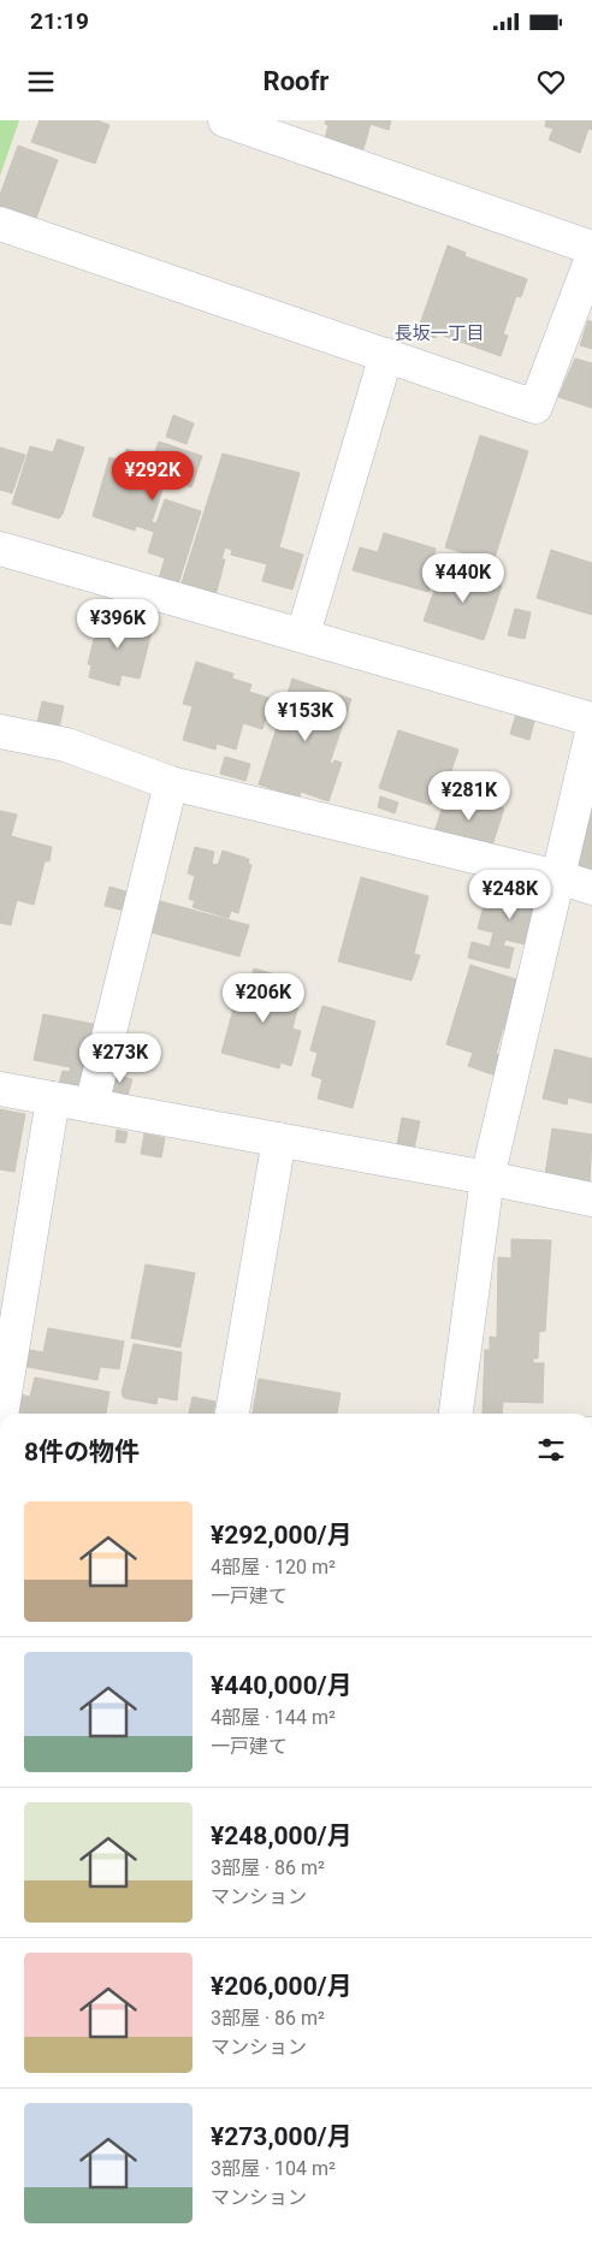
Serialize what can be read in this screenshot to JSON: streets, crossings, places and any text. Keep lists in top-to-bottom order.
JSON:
{
  "districts": ["長坂一丁目"],
  "page": {
    "status": "21:19",
    "header": "Roofr",
    "price": [
      "¥292K",
      "¥440K",
      "¥396K",
      "¥153K",
      "¥281K",
      "¥248K",
      "¥206K",
      "¥273K"
    ],
    "heading": "8件の物件",
    "list": [
      {
        "name": "¥292,000/月",
        "note": "4部屋 · 120 m² · 一戸建て"
      },
      {
        "name": "¥440,000/月",
        "note": "4部屋 · 144 m² · 一戸建て"
      },
      {
        "name": "¥248,000/月",
        "note": "3部屋 · 86 m² · マンション"
      },
      {
        "name": "¥206,000/月",
        "note": "3部屋 · 86 m² · マンション"
      },
      {
        "name": "¥273,000/月",
        "note": "3部屋 · 104 m² · マンション"
      }
    ]
  }
}
